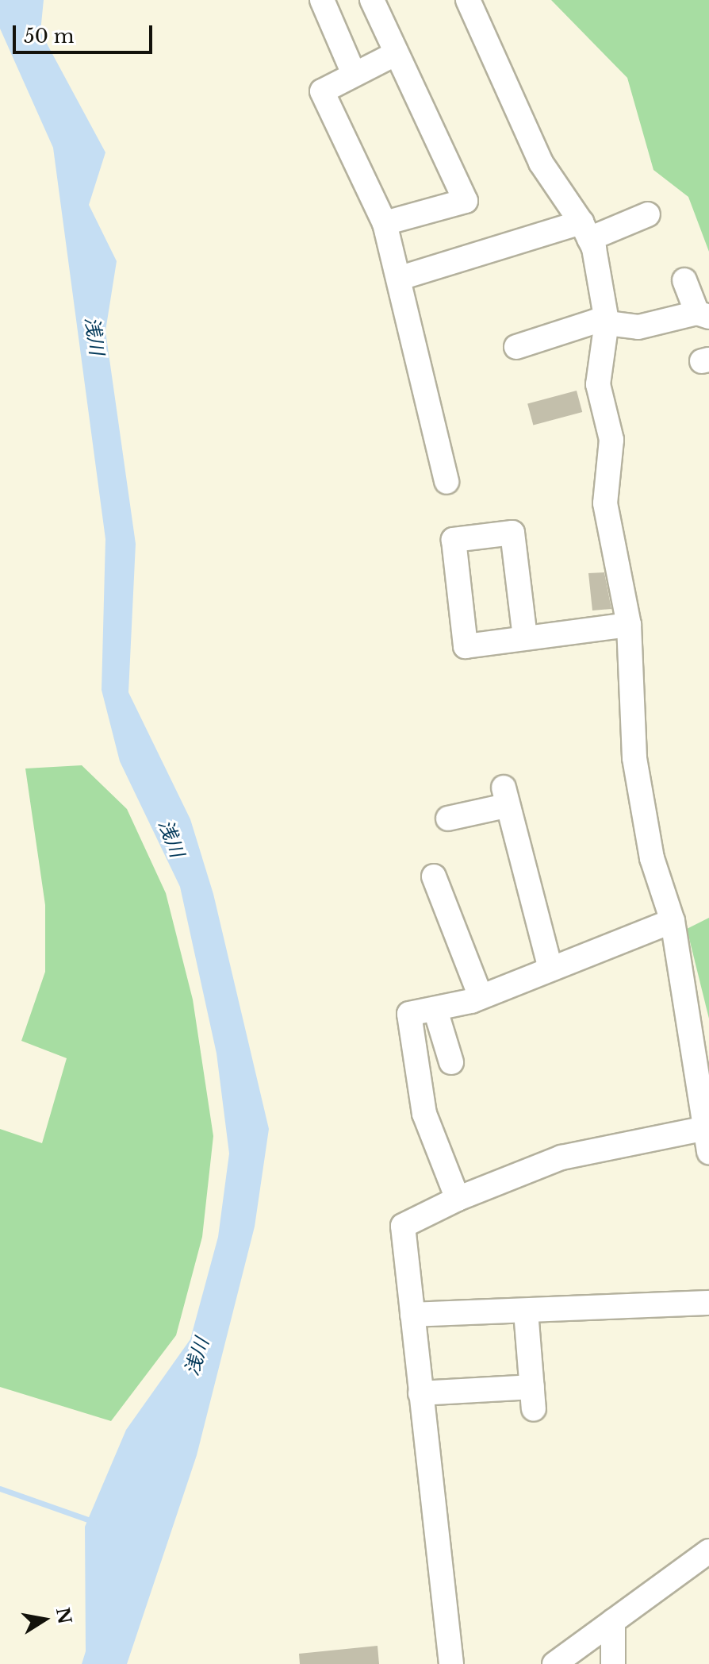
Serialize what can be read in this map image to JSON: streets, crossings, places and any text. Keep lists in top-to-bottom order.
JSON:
{
  "water": ["浅川"],
  "scale_bar": "50 m",
  "north": "right"
}
